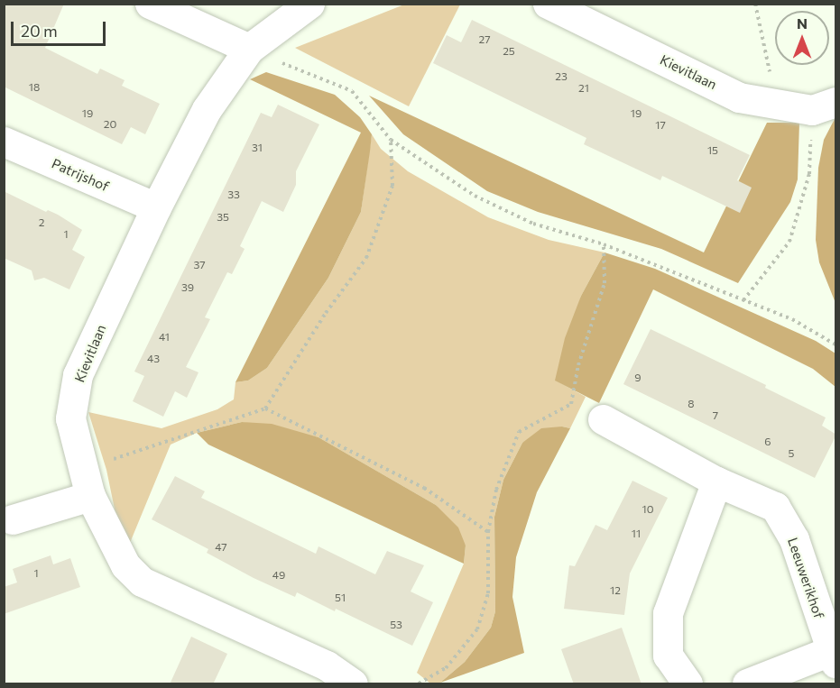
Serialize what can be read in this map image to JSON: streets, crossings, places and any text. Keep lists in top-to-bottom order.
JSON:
{
  "streets": {
    "street": ["Kievitlaan", "Patrijshof", "Leeuwerikhof"]
  },
  "crossings": [
    ["Kievitlaan", "Patrijshof"]
  ],
  "house_numbers": [
    "27",
    "25",
    "23",
    "18",
    "21",
    "19",
    "19",
    "20",
    "17",
    "31",
    "15",
    "33",
    "35",
    "2",
    "1",
    "37",
    "39",
    "41",
    "43",
    "9",
    "8",
    "7",
    "6",
    "5",
    "10",
    "11",
    "47",
    "1",
    "49",
    "12",
    "51",
    "53"
  ],
  "scale_bar": "20 m",
  "north": "top"
}
